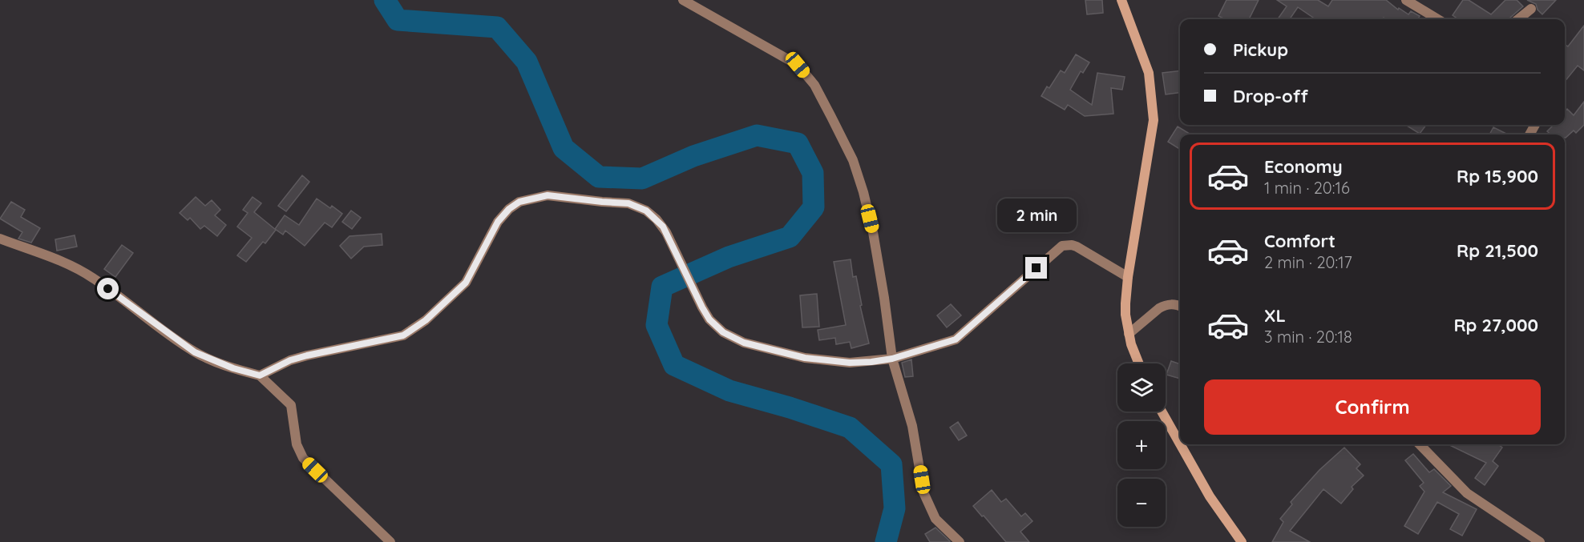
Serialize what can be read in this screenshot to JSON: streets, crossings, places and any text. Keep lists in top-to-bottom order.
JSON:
{
  "page": {
    "banner": ["Pickup", "Drop-off"],
    "list": [
      {
        "name": "Economy",
        "note": "1 min · 20:16",
        "value": "Rp 15,900"
      },
      {
        "name": "Comfort",
        "note": "2 min · 20:17",
        "value": "Rp 21,500"
      },
      {
        "name": "XL",
        "note": "3 min · 20:18",
        "value": "Rp 27,000"
      }
    ],
    "bubble": "2 min",
    "map_buttons": ["+", "−"],
    "buttons": "Confirm"
  }
}
